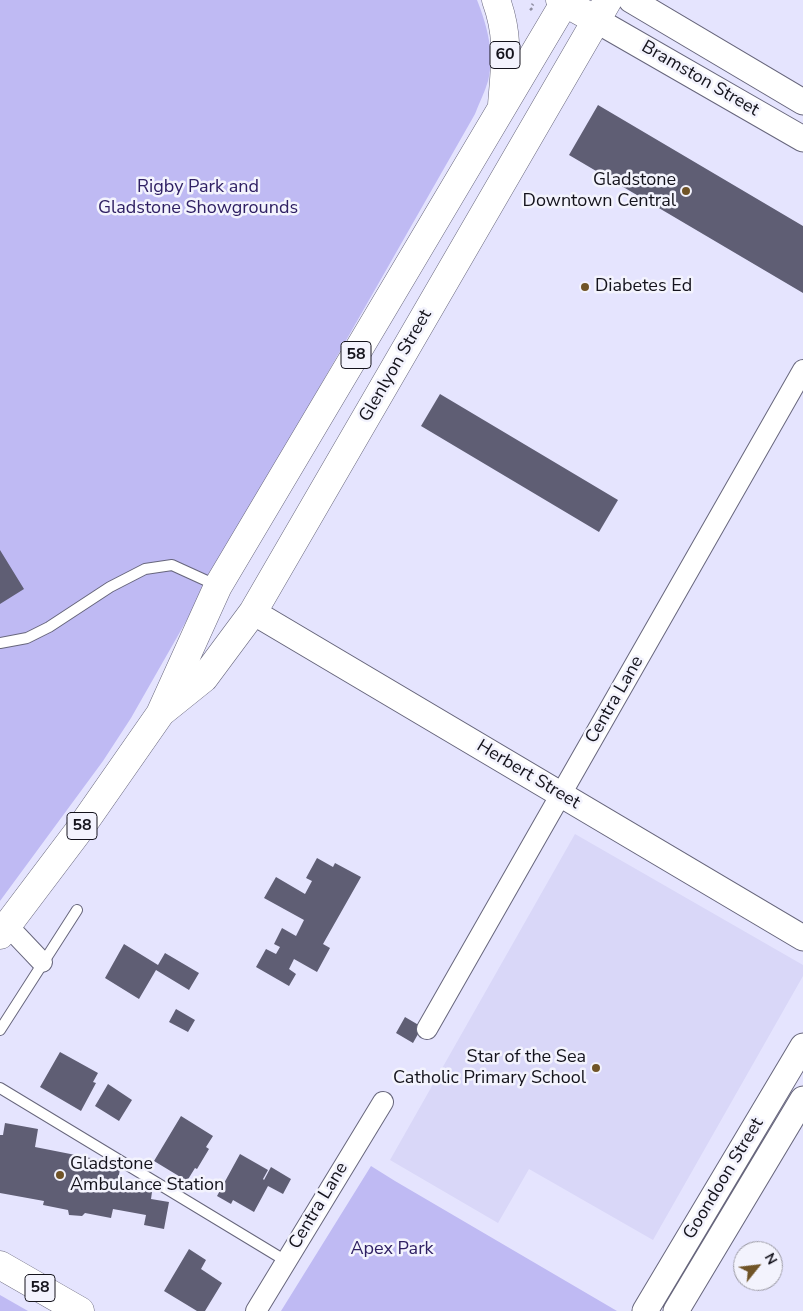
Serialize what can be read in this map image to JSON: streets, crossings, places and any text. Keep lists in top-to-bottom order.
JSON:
{
  "streets": {
    "main road": ["60", "58", "Glenlyon Street"],
    "street": [
      "Bramston Street",
      "Centra Lane",
      "Herbert Street",
      "Goondoon Street"
    ]
  },
  "crossings": [
    ["60", "Glenlyon Street"],
    ["Bramston Street", "Glenlyon Street"],
    ["Glenlyon Street", "Herbert Street"],
    ["Centra Lane", "Herbert Street"]
  ],
  "parks": ["Rigby Park and Gladstone Showgrounds", "Apex Park"],
  "places": [
    "Gladstone Downtown Central",
    "Diabetes Ed",
    "Star of the Sea Catholic Primary School",
    "Gladstone Ambulance Station"
  ],
  "north": "top right"
}
